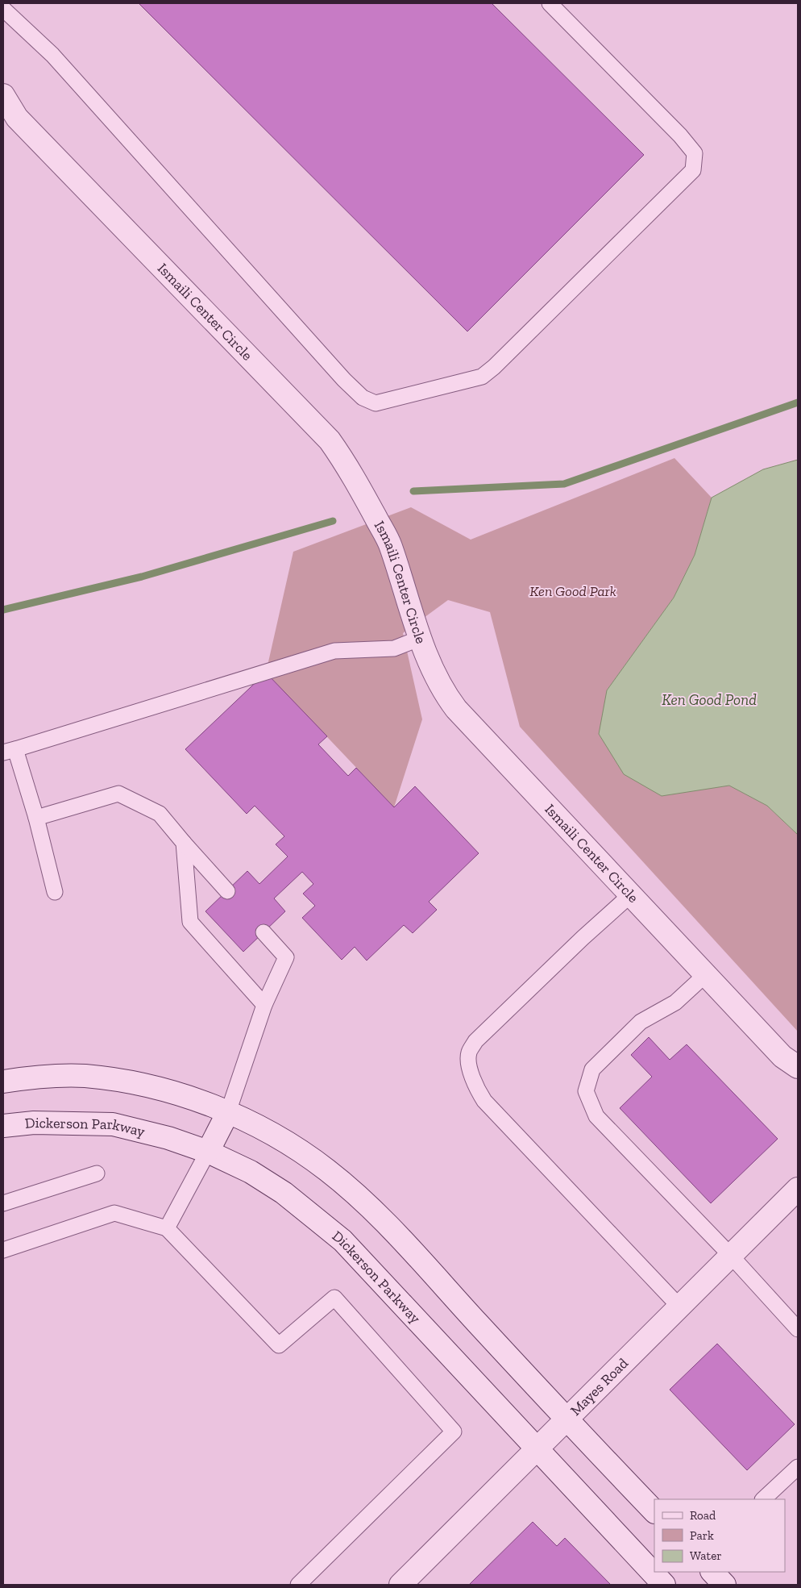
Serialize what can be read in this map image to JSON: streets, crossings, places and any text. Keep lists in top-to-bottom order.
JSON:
{
  "streets": {
    "street": ["Ismaili Center Circle", "Dickerson Parkway", "Mayes Road"]
  },
  "crossings": [
    ["Dickerson Parkway", "Mayes Road"]
  ],
  "water": ["Ken Good Pond"],
  "parks": ["Ken Good Park"],
  "legend": ["Road", "Park", "Water"]
}
